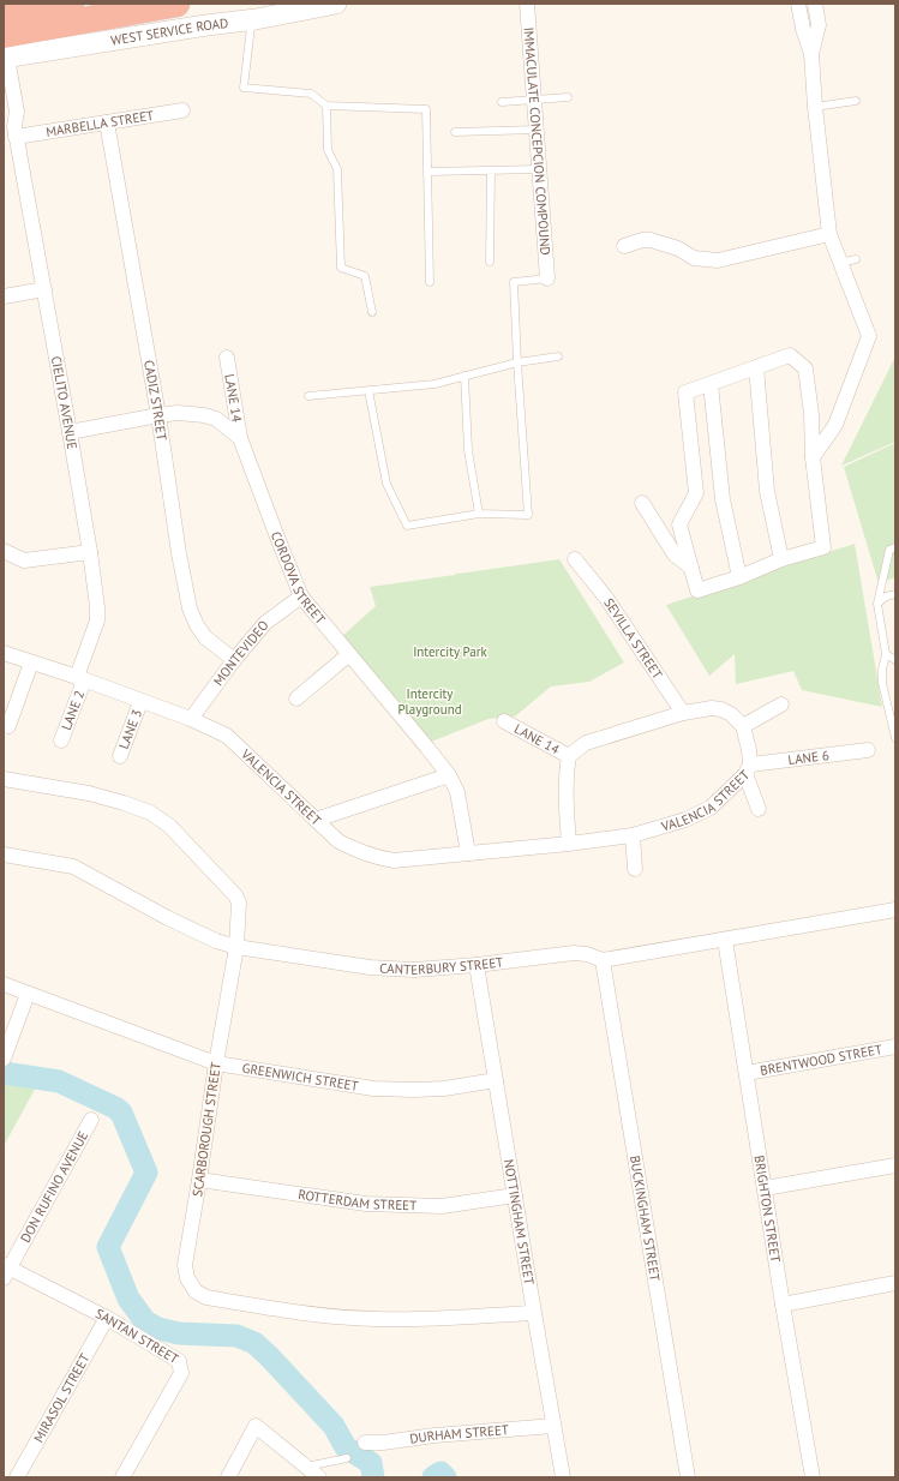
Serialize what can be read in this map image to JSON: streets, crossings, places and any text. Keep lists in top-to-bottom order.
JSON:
{
  "streets": {
    "main road": ["WEST SERVICE ROAD"],
    "street": [
      "MARBELLA STREET",
      "IMMACULATE CONCEPCION COMPOUND",
      "LANE 14",
      "CADIZ STREET",
      "CIELITO AVENUE",
      "CORDOVA STREET",
      "SEVILLA STREET",
      "MONTEVIDEO",
      "LANE 2",
      "LANE 3",
      "LANE 6",
      "VALENCIA STREET",
      "CANTERBURY STREET",
      "BRENTWOOD STREET",
      "GREENWICH STREET",
      "SCARBOROUGH STREET",
      "DON RUFINO AVENUE",
      "ROTTERDAM STREET",
      "BRIGHTON STREET",
      "BUCKINGHAM STREET",
      "NOTTINGHAM STREET",
      "SANTAN STREET",
      "MIRASOL STREET",
      "DURHAM STREET"
    ]
  },
  "crossings": [
    ["WEST SERVICE ROAD", "CIELITO AVENUE"],
    ["MARBELLA STREET", "CADIZ STREET"],
    ["MARBELLA STREET", "CIELITO AVENUE"],
    ["LANE 14", "CORDOVA STREET"],
    ["CADIZ STREET", "MONTEVIDEO"],
    ["CIELITO AVENUE", "LANE 2"],
    ["CIELITO AVENUE", "VALENCIA STREET"],
    ["CORDOVA STREET", "MONTEVIDEO"],
    ["CORDOVA STREET", "VALENCIA STREET"],
    ["MONTEVIDEO", "VALENCIA STREET"],
    ["LANE 2", "VALENCIA STREET"],
    ["LANE 3", "VALENCIA STREET"],
    ["LANE 6", "VALENCIA STREET"],
    ["CANTERBURY STREET", "SCARBOROUGH STREET"],
    ["CANTERBURY STREET", "BRIGHTON STREET"],
    ["CANTERBURY STREET", "BUCKINGHAM STREET"],
    ["CANTERBURY STREET", "NOTTINGHAM STREET"],
    ["BRENTWOOD STREET", "BRIGHTON STREET"],
    ["GREENWICH STREET", "SCARBOROUGH STREET"],
    ["GREENWICH STREET", "NOTTINGHAM STREET"],
    ["SCARBOROUGH STREET", "ROTTERDAM STREET"],
    ["SCARBOROUGH STREET", "NOTTINGHAM STREET"],
    ["DON RUFINO AVENUE", "SANTAN STREET"],
    ["ROTTERDAM STREET", "NOTTINGHAM STREET"],
    ["NOTTINGHAM STREET", "DURHAM STREET"],
    ["SANTAN STREET", "MIRASOL STREET"]
  ],
  "parks": ["Intercity Park", "Intercity Playground"]
}
